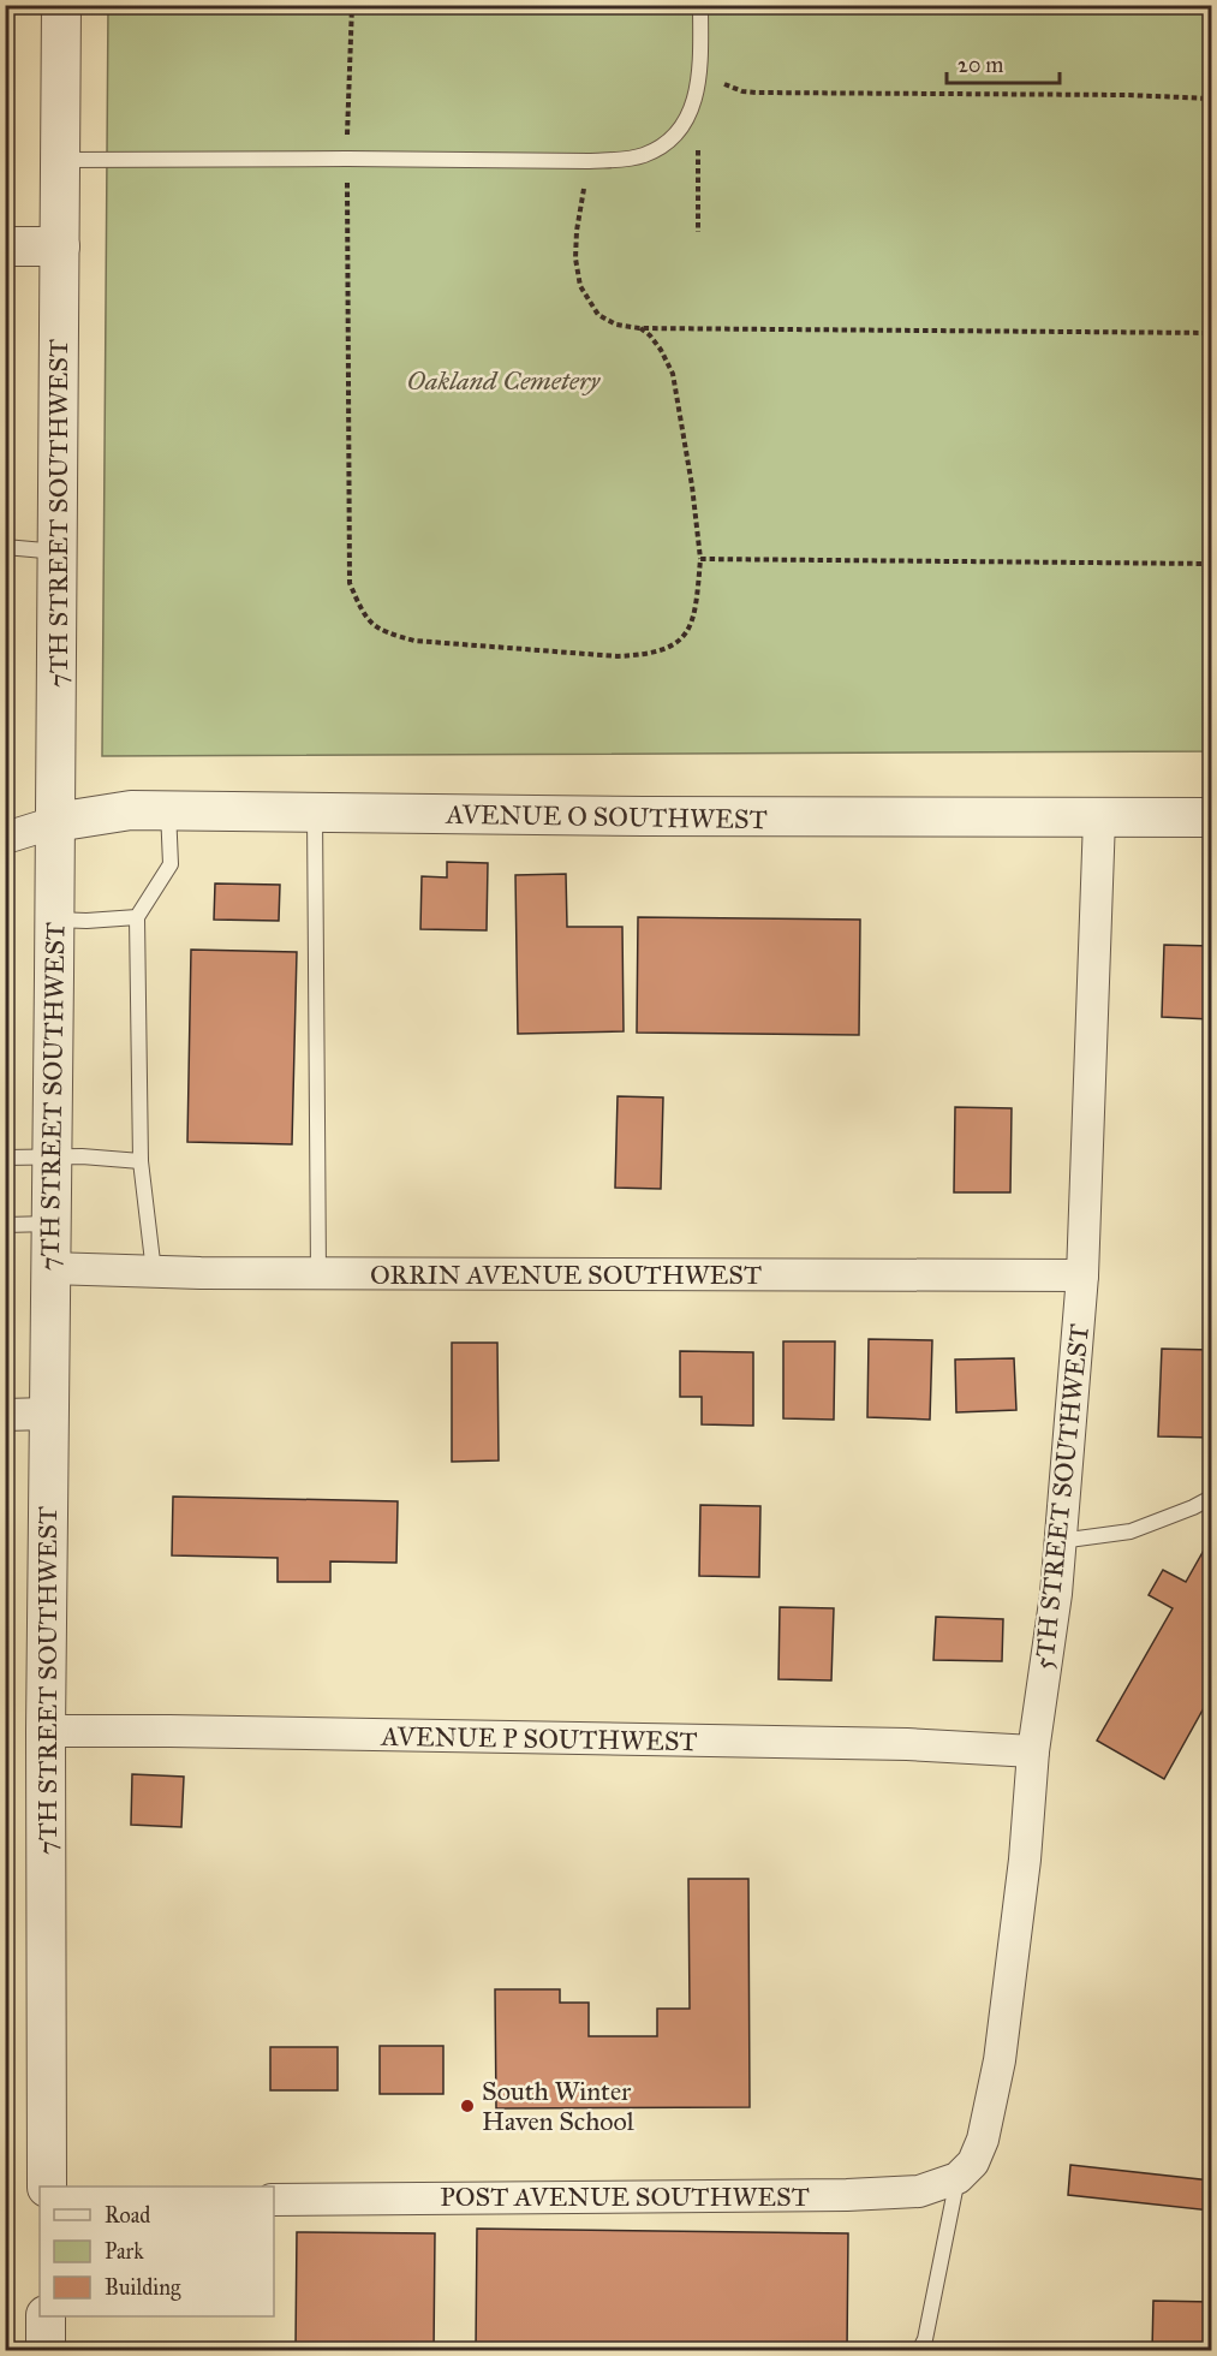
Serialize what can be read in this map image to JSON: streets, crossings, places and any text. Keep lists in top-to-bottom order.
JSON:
{
  "streets": {
    "street": [
      "7TH STREET SOUTHWEST",
      "AVENUE O SOUTHWEST",
      "ORRIN AVENUE SOUTHWEST",
      "5TH STREET SOUTHWEST",
      "AVENUE P SOUTHWEST",
      "POST AVENUE SOUTHWEST"
    ]
  },
  "crossings": [
    ["7TH STREET SOUTHWEST", "AVENUE O SOUTHWEST"],
    ["7TH STREET SOUTHWEST", "ORRIN AVENUE SOUTHWEST"],
    ["7TH STREET SOUTHWEST", "AVENUE P SOUTHWEST"],
    ["AVENUE O SOUTHWEST", "5TH STREET SOUTHWEST"],
    ["ORRIN AVENUE SOUTHWEST", "5TH STREET SOUTHWEST"],
    ["5TH STREET SOUTHWEST", "AVENUE P SOUTHWEST"],
    ["5TH STREET SOUTHWEST", "POST AVENUE SOUTHWEST"]
  ],
  "parks": ["Oakland Cemetery"],
  "places": ["South Winter Haven School"],
  "legend": ["Road", "Park", "Building"],
  "scale_bar": "20 m"
}
